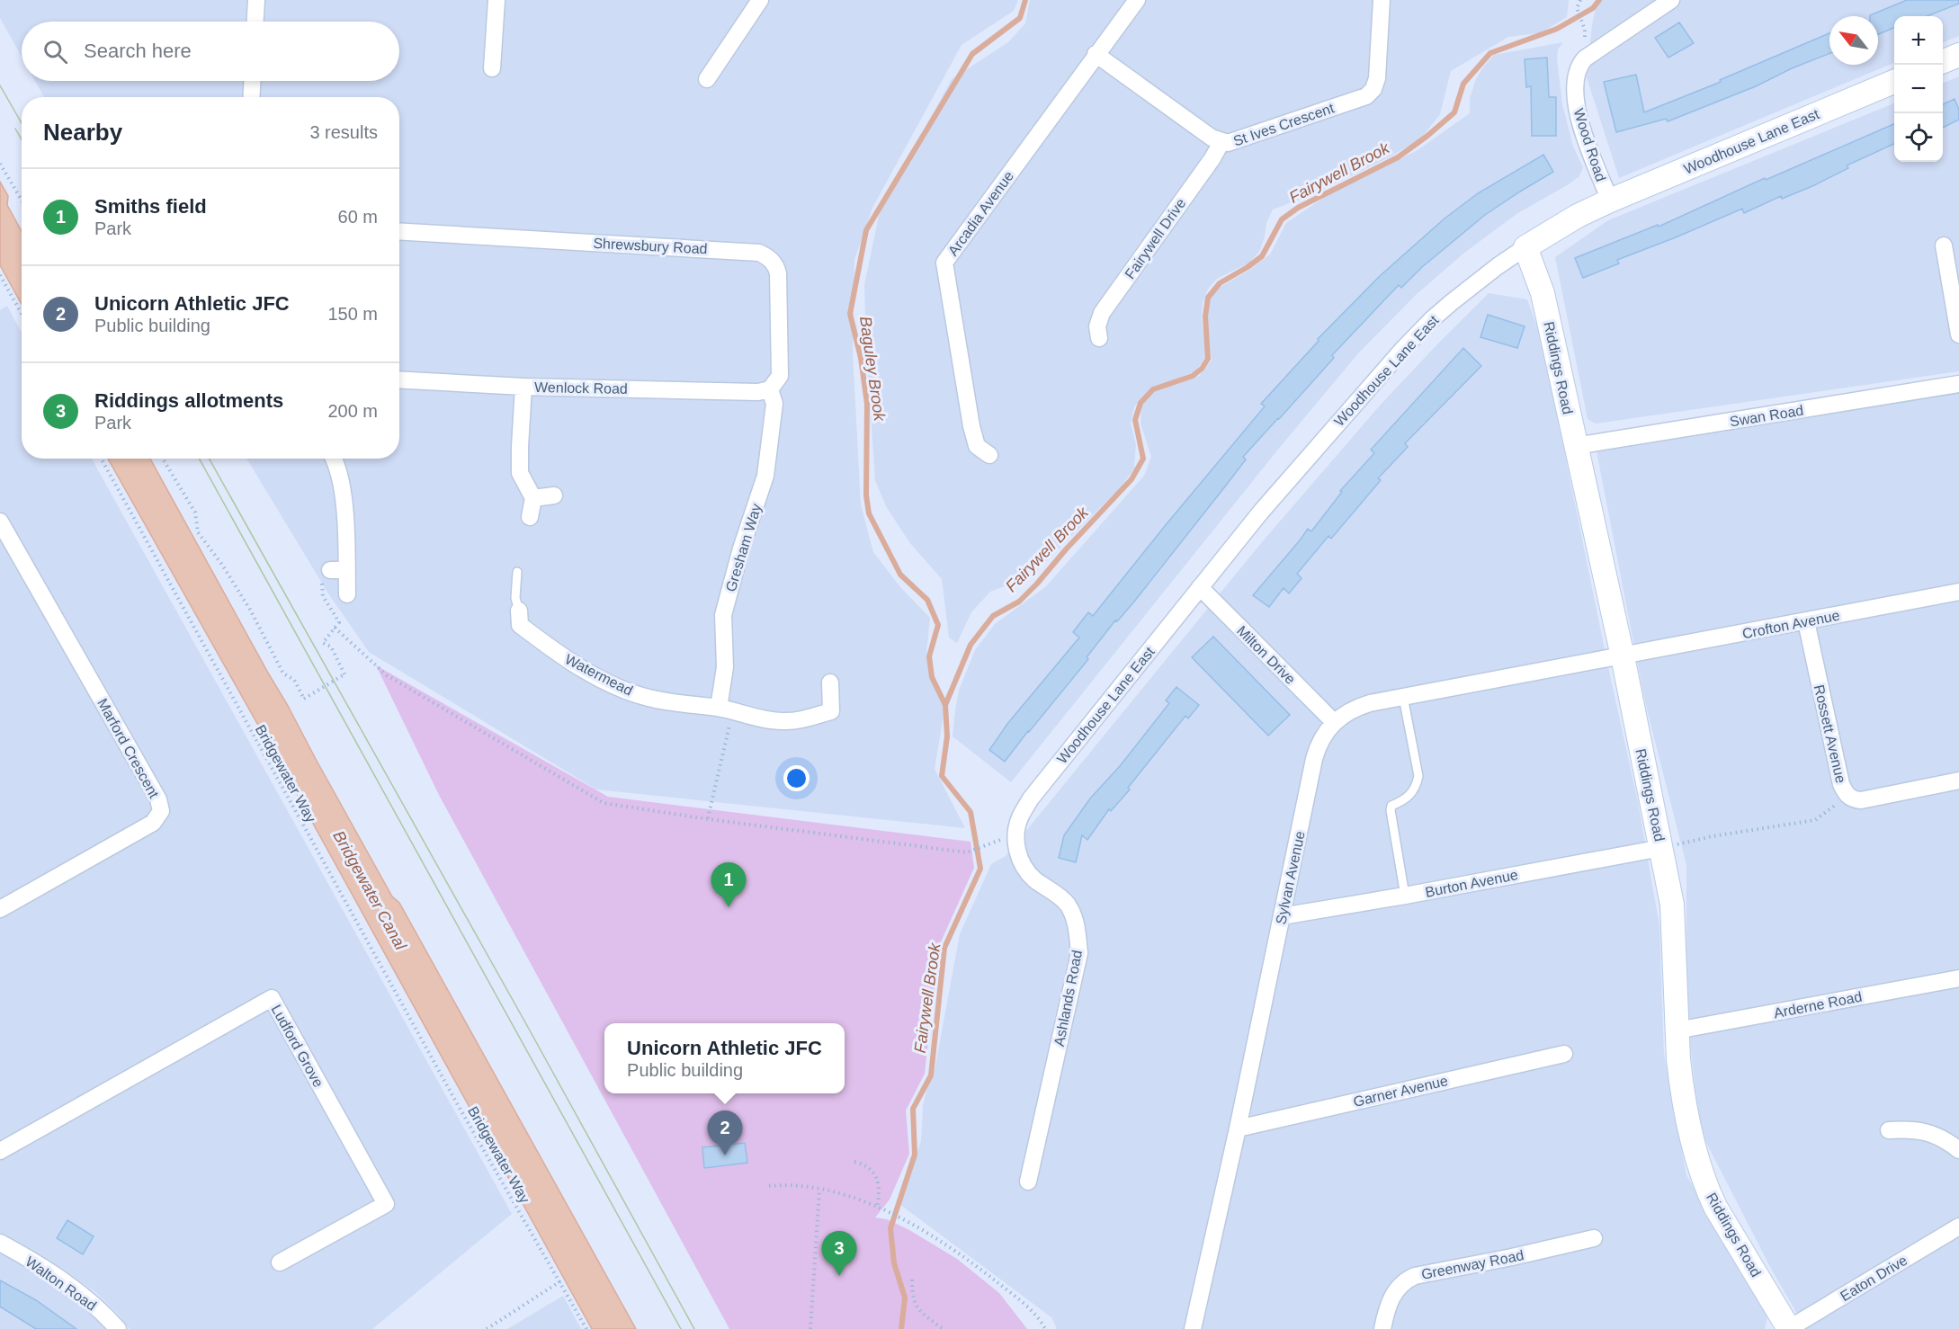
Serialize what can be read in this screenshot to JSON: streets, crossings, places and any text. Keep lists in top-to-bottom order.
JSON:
{
  "streets": {
    "street": [
      "St Ives Crescent",
      "Woodhouse Lane East",
      "Wood Road",
      "Arcadia Avenue",
      "Fairywell Drive",
      "Shrewsbury Road",
      "Riddings Road",
      "Wenlock Road",
      "Swan Road",
      "Gresham Way",
      "Crofton Avenue",
      "Milton Drive",
      "Watermead",
      "Rossett Avenue",
      "Marford Crescent",
      "Sylvan Avenue",
      "Burton Avenue",
      "Ashlands Road",
      "Arderne Road",
      "Ludford Grove",
      "Garner Avenue",
      "Greenway Road",
      "Eaton Drive",
      "Walton Road"
    ],
    "path": ["Bridgewater Way"]
  },
  "crossings": [
    ["St Ives Crescent", "Arcadia Avenue"],
    ["St Ives Crescent", "Fairywell Drive"],
    ["Woodhouse Lane East", "Wood Road"],
    ["Woodhouse Lane East", "Riddings Road"],
    ["Woodhouse Lane East", "Milton Drive"],
    ["Woodhouse Lane East", "Ashlands Road"],
    ["Shrewsbury Road", "Wenlock Road"],
    ["Shrewsbury Road", "Gresham Way"],
    ["Riddings Road", "Swan Road"],
    ["Riddings Road", "Crofton Avenue"],
    ["Riddings Road", "Sylvan Avenue"],
    ["Riddings Road", "Burton Avenue"],
    ["Riddings Road", "Arderne Road"],
    ["Riddings Road", "Eaton Drive"],
    ["Wenlock Road", "Gresham Way"],
    ["Gresham Way", "Watermead"],
    ["Crofton Avenue", "Rossett Avenue"],
    ["Crofton Avenue", "Sylvan Avenue"],
    ["Milton Drive", "Sylvan Avenue"],
    ["Sylvan Avenue", "Burton Avenue"],
    ["Sylvan Avenue", "Garner Avenue"]
  ],
  "water": ["Fairywell Brook", "Baguley Brook", "Bridgewater Canal"],
  "north": "top left",
  "page": {
    "map_buttons": ["+", "−"],
    "search": "Search here",
    "heading": ["Nearby", "3 results"],
    "list": [
      {
        "mark": "1",
        "name": "Smiths field",
        "note": "Park",
        "value": "60 m"
      },
      {
        "mark": "2",
        "name": "Unicorn Athletic JFC",
        "note": "Public building",
        "value": "150 m"
      },
      {
        "mark": "3",
        "name": "Riddings allotments",
        "note": "Park",
        "value": "200 m"
      }
    ],
    "pins": ["1", "2", "3"],
    "popup": ["Unicorn Athletic JFC", "Public building"]
  }
}
